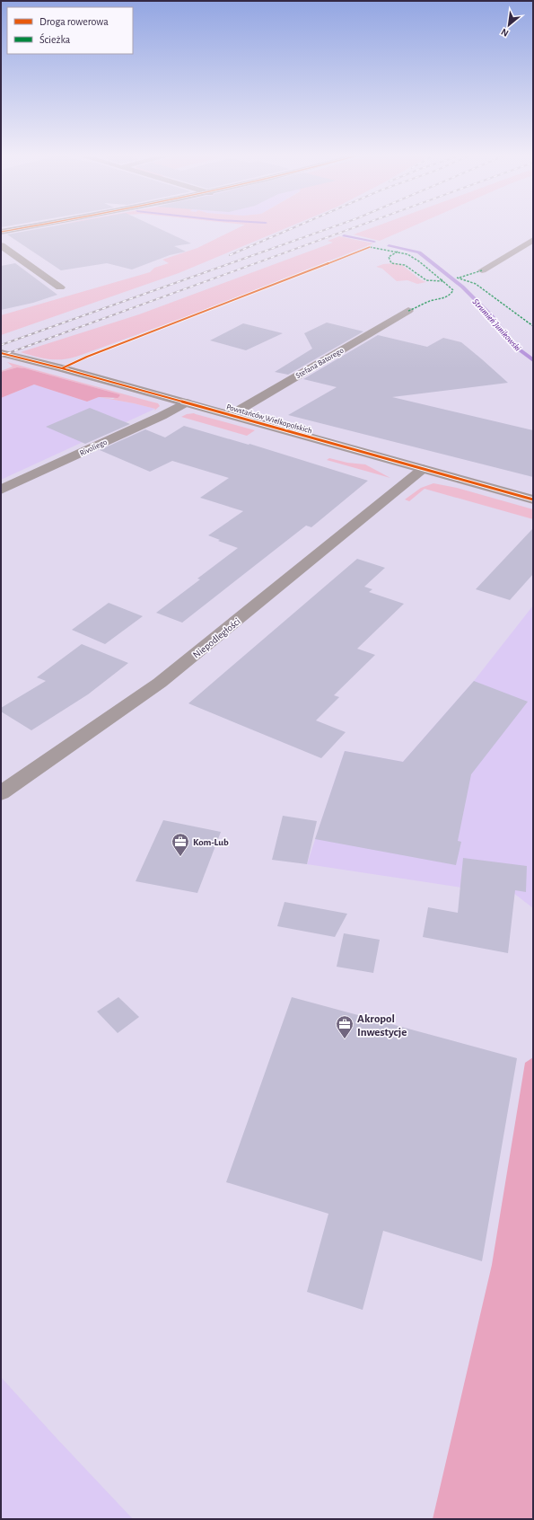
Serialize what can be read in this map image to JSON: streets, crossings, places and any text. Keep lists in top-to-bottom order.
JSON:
{
  "streets": {
    "street": [
      "Stefana Batorego",
      "Powstańców Wielkopolskich",
      "Rivoliego",
      "Niepodległości"
    ]
  },
  "crossings": [
    ["Stefana Batorego", "Powstańców Wielkopolskich"],
    ["Powstańców Wielkopolskich", "Rivoliego"],
    ["Powstańców Wielkopolskich", "Niepodległości"]
  ],
  "water": ["Strumień Junikowski"],
  "places": {
    "office": ["Kom-Lub", "Akropol Inwestycje"]
  },
  "legend": ["Droga rowerowa", "Ścieżka"],
  "north": "bottom left"
}
